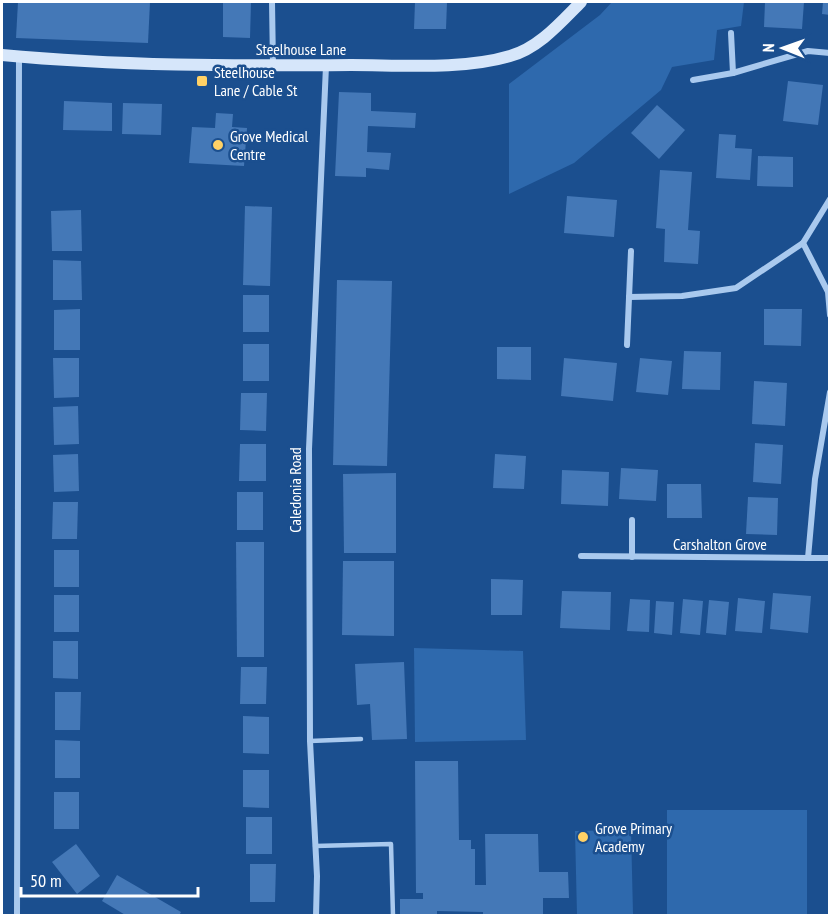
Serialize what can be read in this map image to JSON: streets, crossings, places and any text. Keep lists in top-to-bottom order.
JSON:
{
  "streets": {
    "street": ["Steelhouse Lane", "Caledonia Road", "Carshalton Grove"]
  },
  "crossings": [
    ["Steelhouse Lane", "Caledonia Road"]
  ],
  "places": {
    "transit": ["Steelhouse Lane / Cable St"],
    "other": ["Grove Medical Centre", "Grove Primary Academy"]
  },
  "scale_bar": "50 m",
  "north": "left"
}
